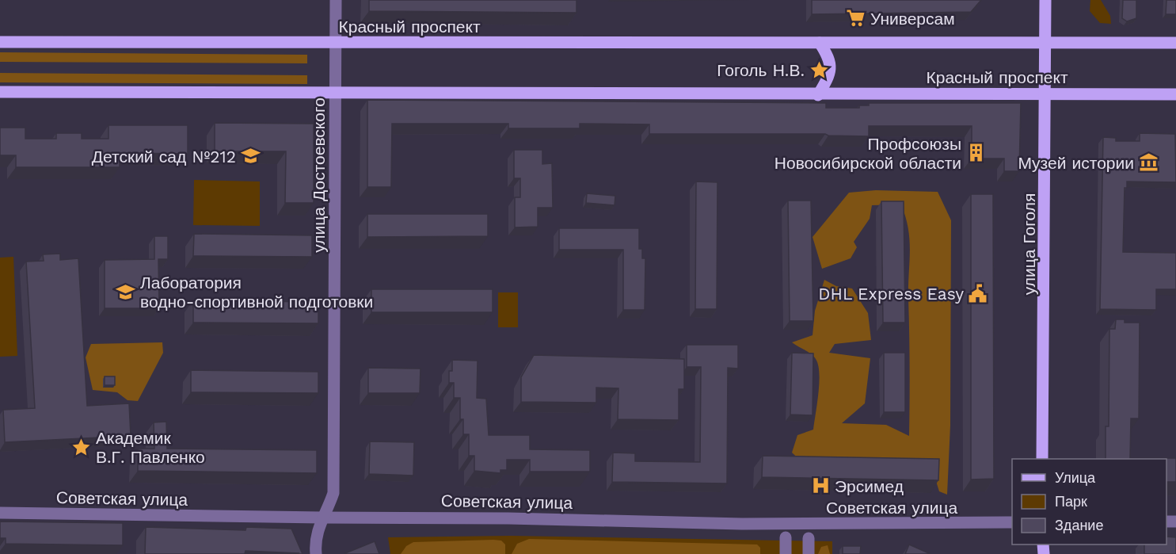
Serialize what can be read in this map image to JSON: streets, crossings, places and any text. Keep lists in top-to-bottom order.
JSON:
{
  "streets": {
    "main road": ["Красный проспект", "улица Гоголя"],
    "street": ["улица Достоевского", "Советская улица"]
  },
  "crossings": [
    ["Красный проспект", "улица Достоевского"],
    ["Красный проспект", "улица Гоголя"],
    ["улица Достоевского", "Советская улица"]
  ],
  "places": {
    "supermarket": ["Универсам"],
    "place": ["Гоголь Н.В.", "Академик В.Г. Павленко"],
    "building": ["Профсоюзы Новосибирской области"],
    "school or university": ["Детский сад №212", "Лаборатория водно-спортивной подготовки"],
    "museum": ["Музей истории"],
    "public building": ["DHL Express Easy"],
    "hospital": ["Эрсимед"]
  },
  "legend": ["Улица", "Парк", "Здание"]
}
